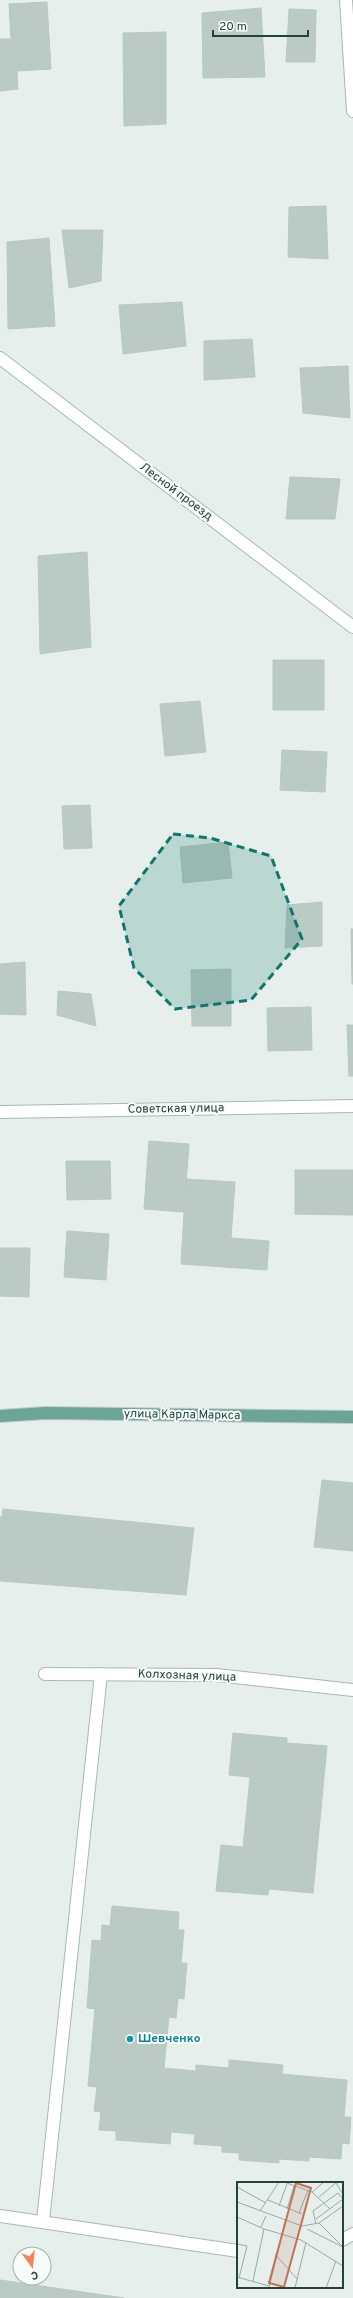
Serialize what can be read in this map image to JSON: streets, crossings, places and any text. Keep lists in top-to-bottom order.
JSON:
{
  "streets": {
    "main road": ["улица Карла Маркса"],
    "street": ["Лесной проезд", "Советская улица", "Колхозная улица"]
  },
  "places": ["Шевченко"],
  "scale_bar": "20 m",
  "north": "bottom"
}
